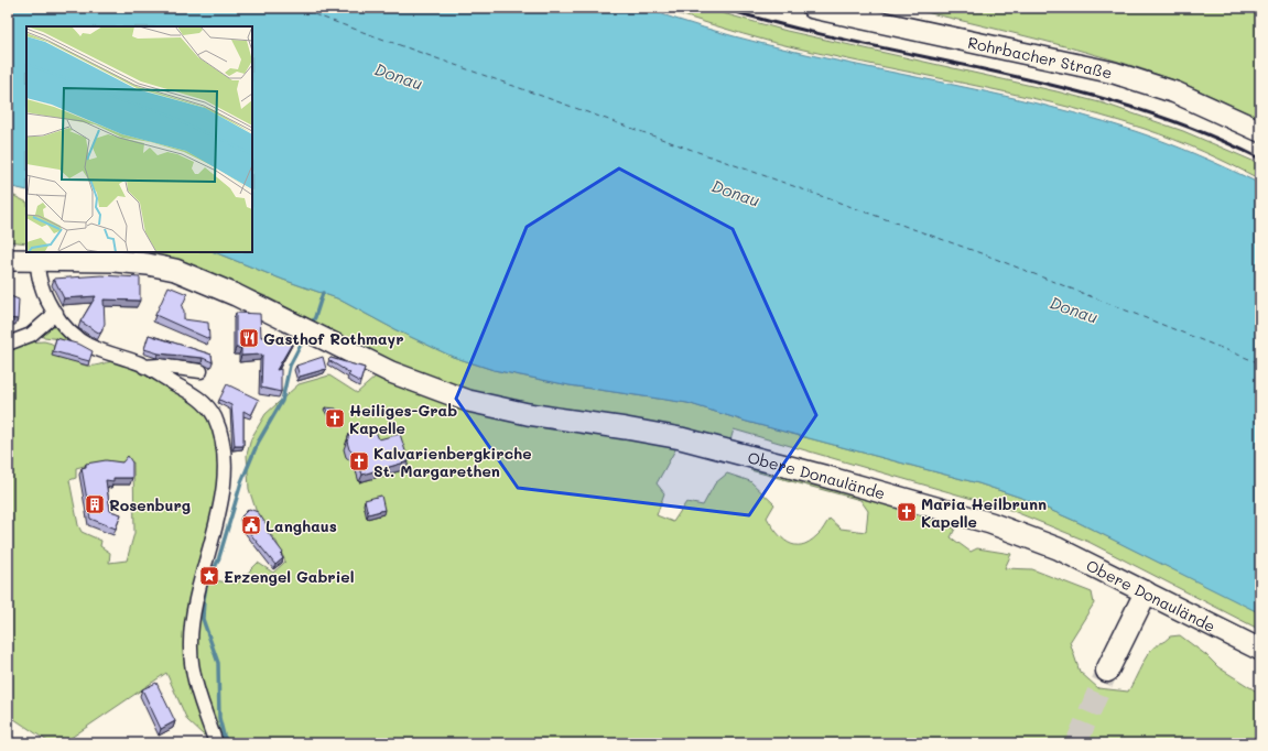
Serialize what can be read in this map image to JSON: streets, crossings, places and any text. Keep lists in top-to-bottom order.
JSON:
{
  "streets": {
    "main road": ["Rohrbacher Straße", "Obere Donaulände"]
  },
  "water": ["Donau"],
  "places": {
    "restaurant": ["Gasthof Rothmayr"],
    "church": ["Heiliges-Grab Kapelle", "Kalvarienbergkirche St. Margarethen", "Maria Heilbrunn Kapelle"],
    "building": ["Rosenburg"],
    "public building": ["Langhaus"],
    "place": ["Erzengel Gabriel"]
  }
}
